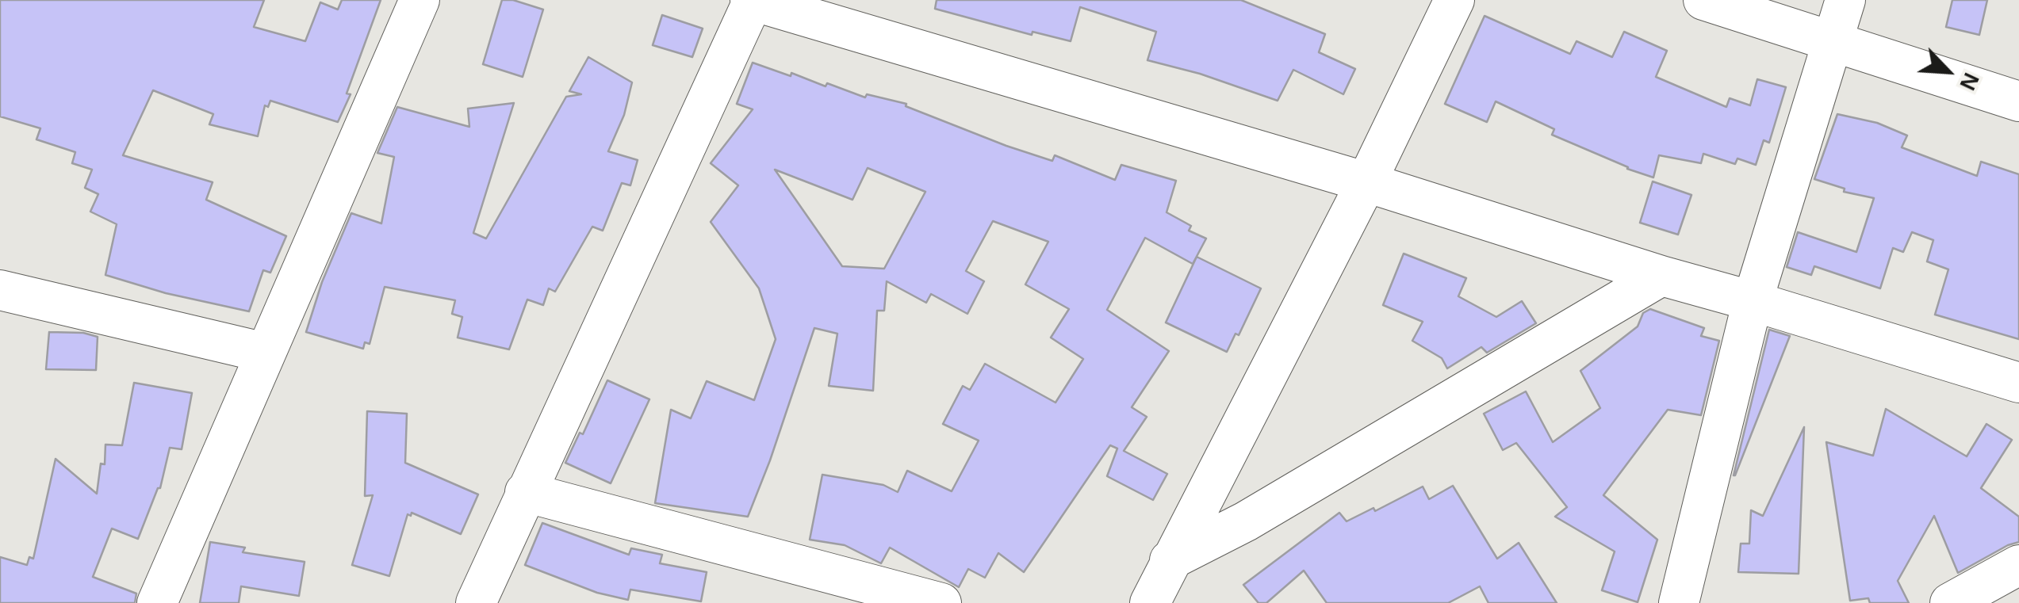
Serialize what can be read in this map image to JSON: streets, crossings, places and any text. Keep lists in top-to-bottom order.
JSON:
{
  "north": "bottom right"
}
